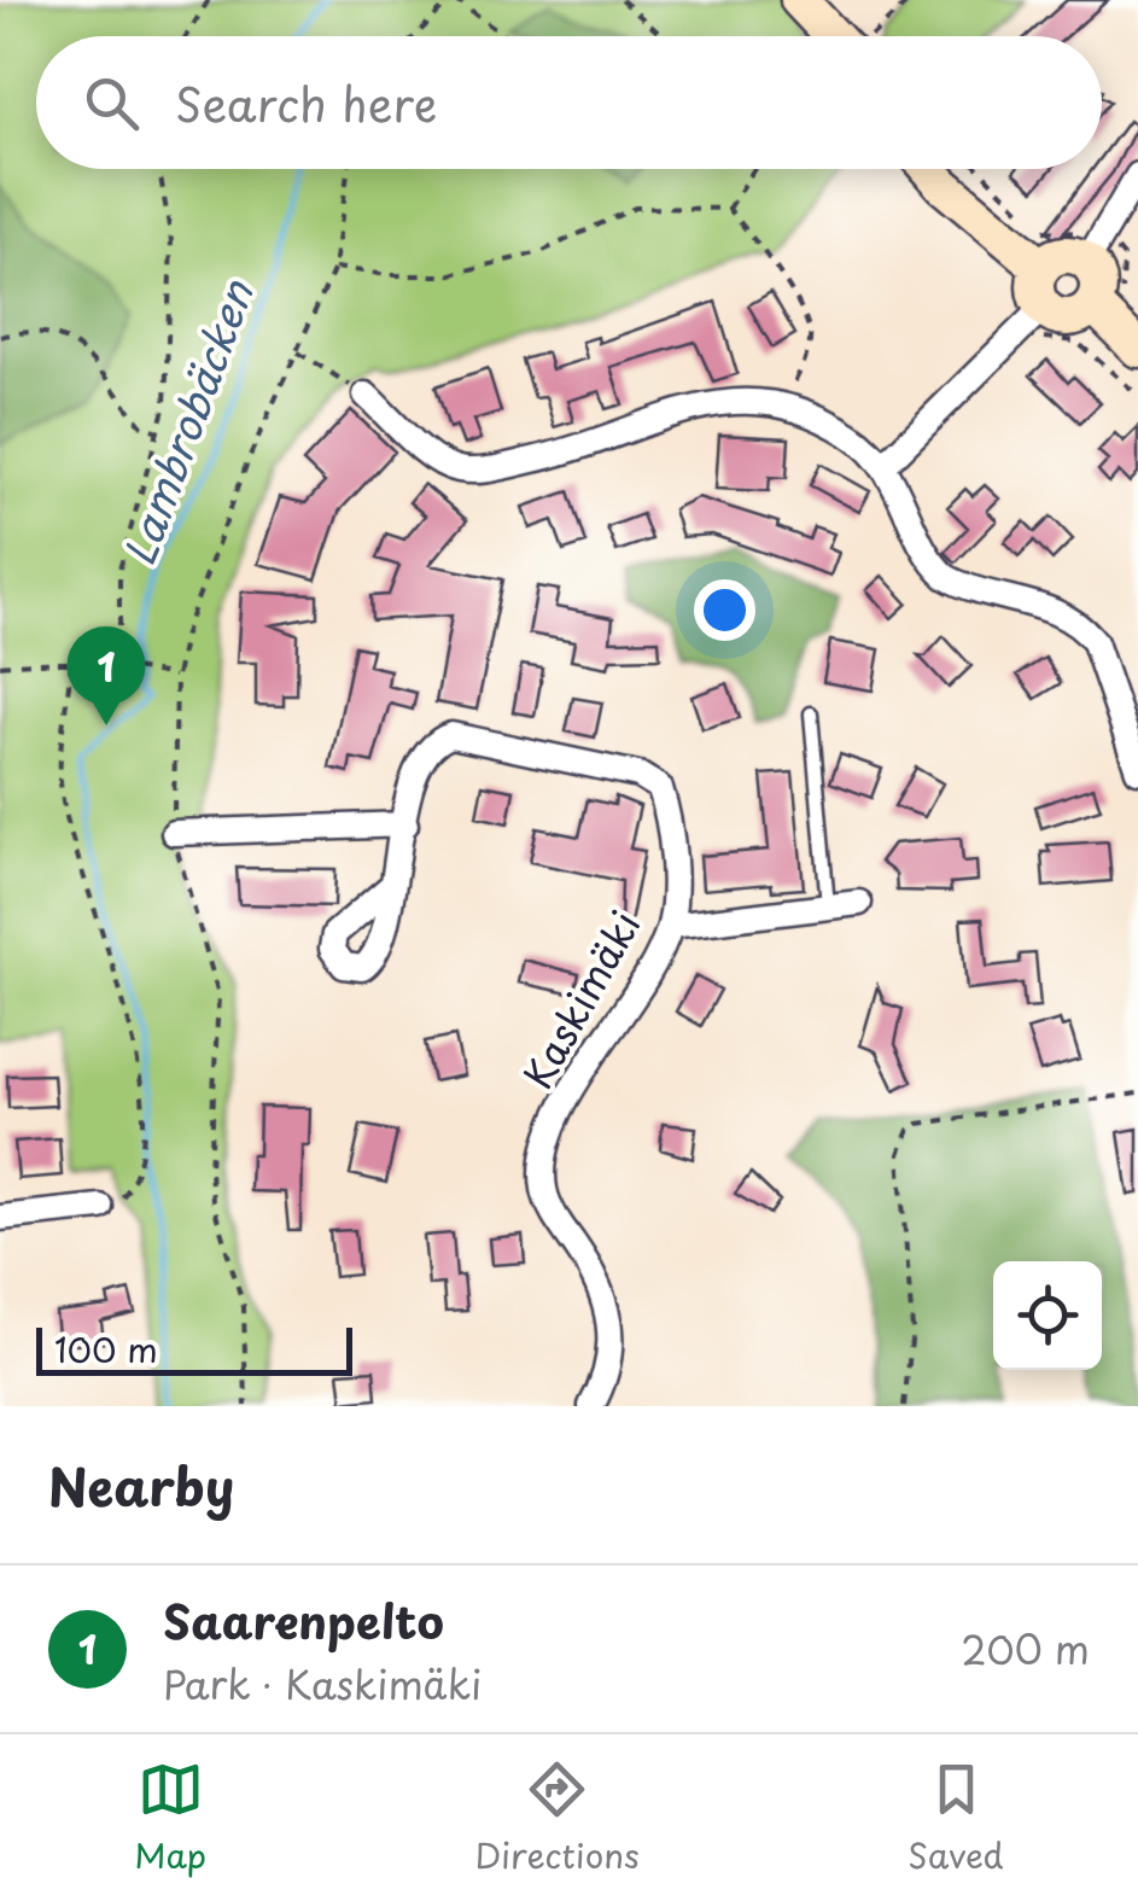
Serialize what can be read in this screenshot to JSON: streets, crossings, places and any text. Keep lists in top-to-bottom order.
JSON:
{
  "streets": {
    "street": ["Kaskimäki"]
  },
  "water": ["Lambrobäcken"],
  "scale_bar": "100 m",
  "page": {
    "search": "Search here",
    "pins": "1",
    "scale": "100 m",
    "heading": "Nearby",
    "list": [
      {
        "mark": "1",
        "name": "Saarenpelto",
        "note": "Park · Kaskimäki",
        "value": "200 m"
      }
    ],
    "nav": ["Map", "Directions", "Saved"]
  }
}
